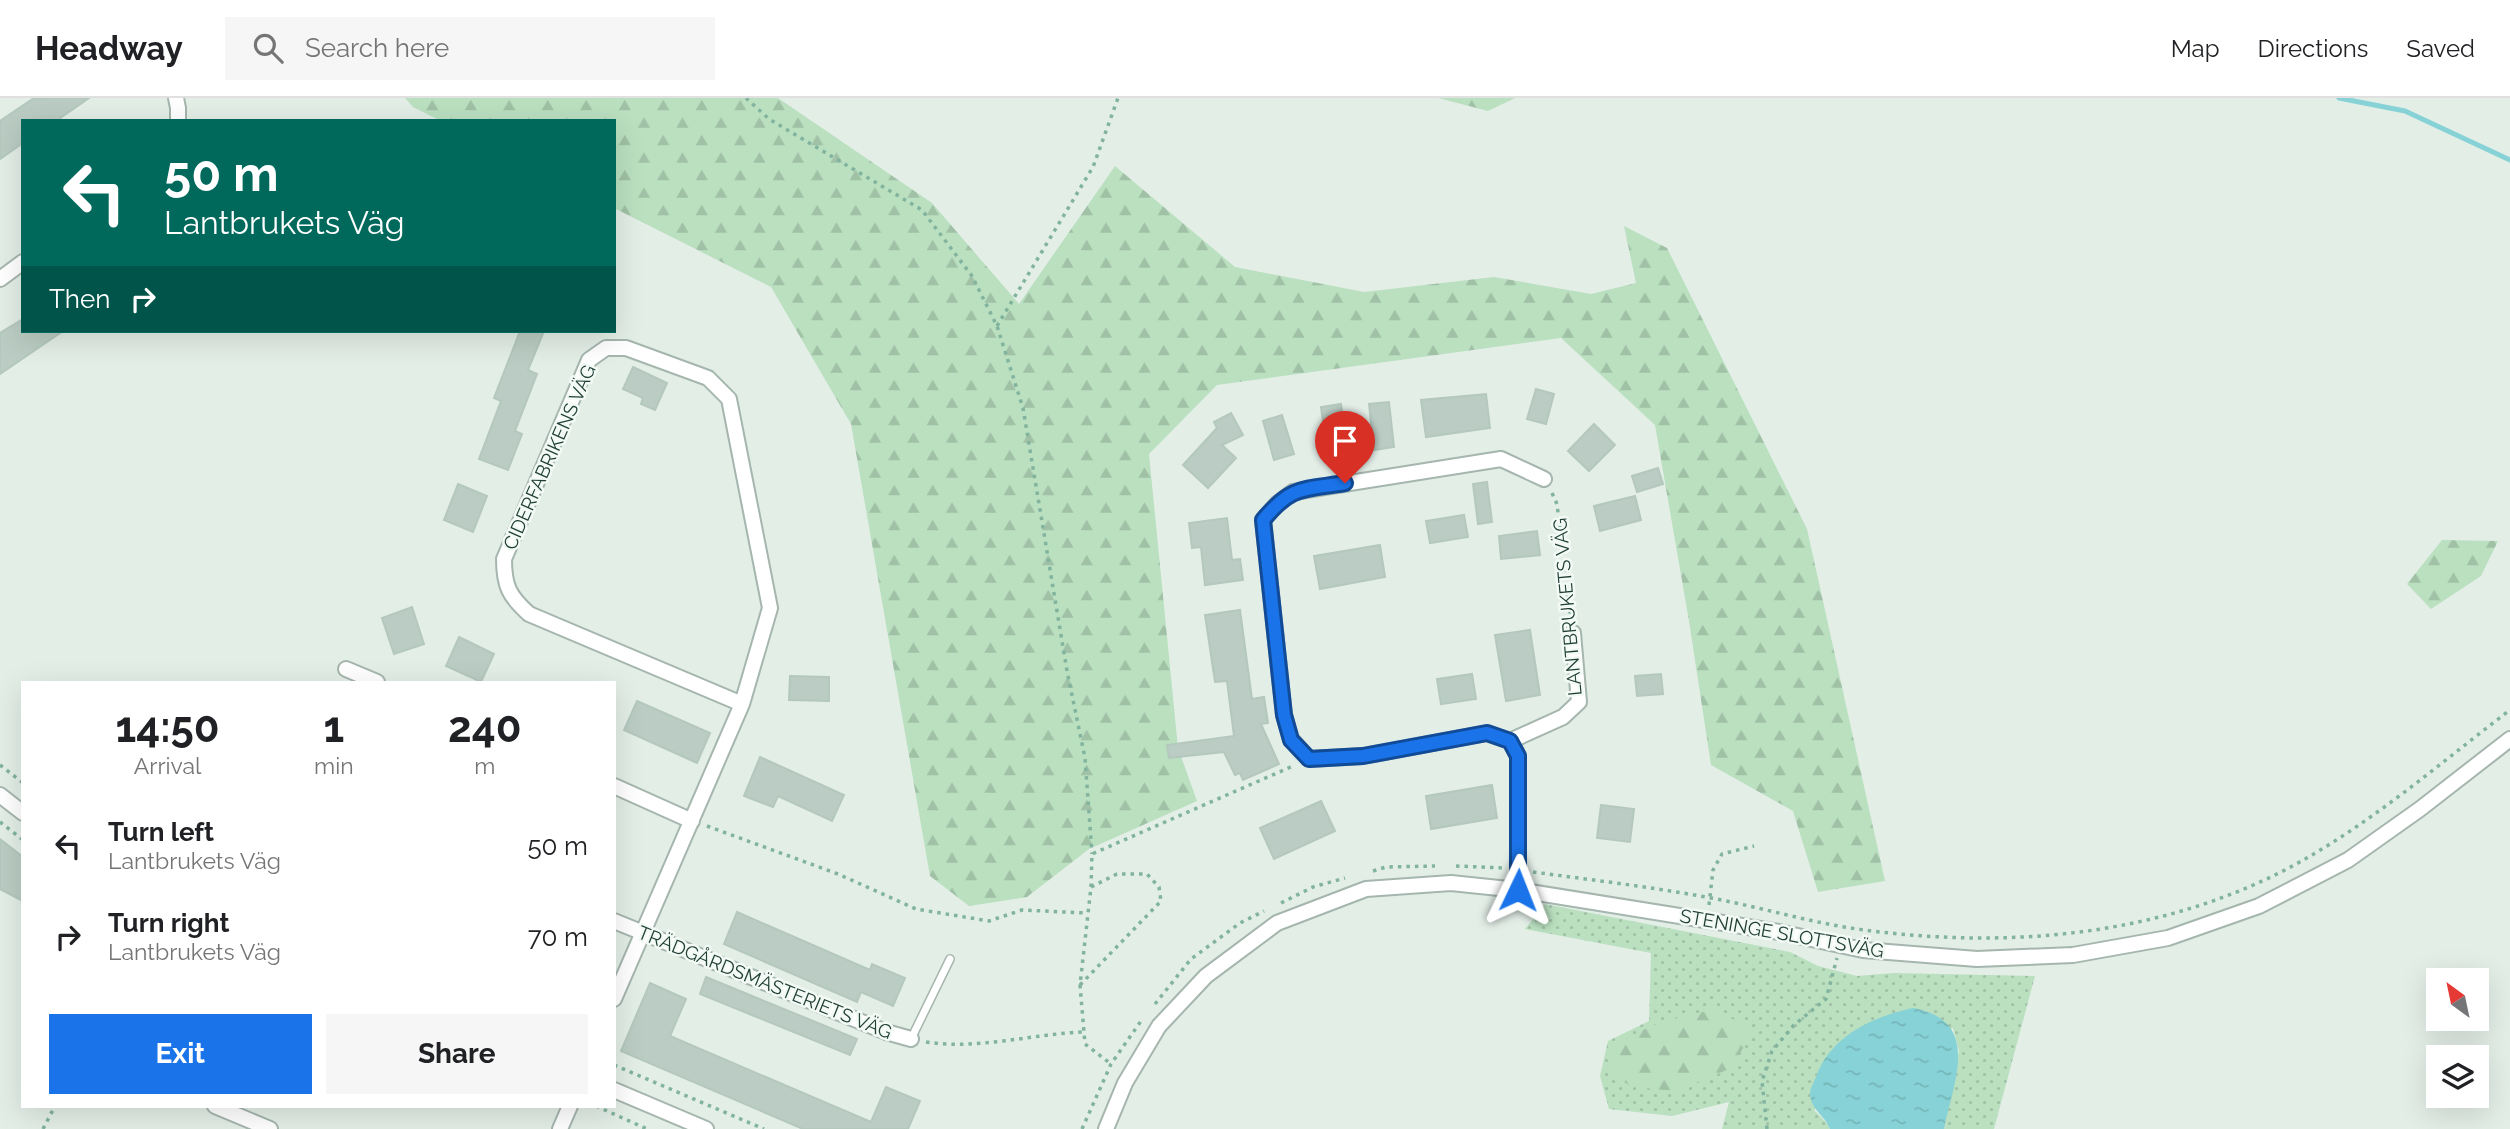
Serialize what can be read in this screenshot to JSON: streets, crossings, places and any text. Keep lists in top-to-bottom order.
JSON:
{
  "streets": {
    "street": [
      "CIDERFABRIKENS VÄG",
      "LANTBRUKETS VÄG",
      "STENINGE SLOTTSVÄG",
      "TRÄDGÅRDSMÄSTERIETS VÄG"
    ]
  },
  "crossings": [
    ["CIDERFABRIKENS VÄG", "TRÄDGÅRDSMÄSTERIETS VÄG"]
  ],
  "north": "top left",
  "page": {
    "header": "Headway",
    "search": "Search here",
    "nav": ["Map", "Directions", "Saved"],
    "turn": ["50 m", "Lantbrukets Väg"],
    "then": "Then",
    "eta": [
      "14:50",
      "Arrival",
      "1",
      "min",
      "240",
      "m"
    ],
    "list": [
      {
        "name": "Turn left",
        "note": "Lantbrukets Väg",
        "value": "50 m"
      },
      {
        "name": "Turn right",
        "note": "Lantbrukets Väg",
        "value": "70 m"
      }
    ],
    "buttons": ["Exit", "Share"]
  }
}
